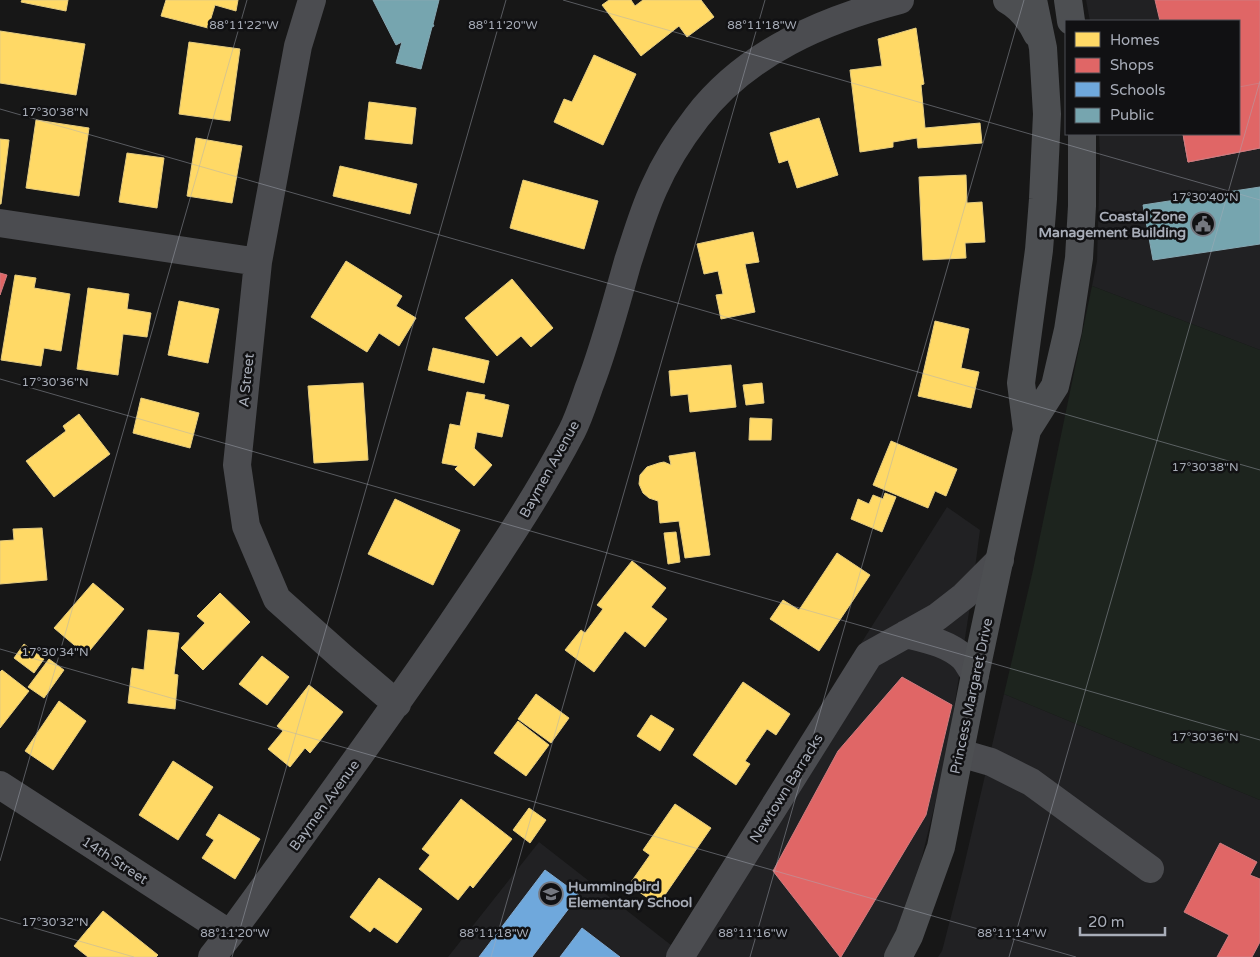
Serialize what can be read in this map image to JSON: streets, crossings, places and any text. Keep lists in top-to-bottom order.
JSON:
{
  "streets": {
    "main road": ["Princess Margaret Drive"],
    "street": [
      "A Street",
      "Baymen Avenue",
      "Newtown Barracks",
      "14th Street"
    ]
  },
  "crossings": [
    ["A Street", "Baymen Avenue"],
    ["Baymen Avenue", "14th Street"],
    ["Princess Margaret Drive", "Newtown Barracks"]
  ],
  "places": {
    "public building": ["Coastal Zone Management Building"],
    "school or university": ["Hummingbird Elementary School"]
  },
  "legend": [
    "Homes",
    "Shops",
    "Schools",
    "Public"
  ],
  "scale_bar": "20 m",
  "coordinates": [
    "88°11'22\"W",
    "88°11'20\"W",
    "88°11'18\"W",
    "17°30'38\"N",
    "17°30'40\"N",
    "17°30'36\"N",
    "17°30'34\"N",
    "17°30'32\"N",
    "88°11'16\"W",
    "88°11'14\"W"
  ]
}
